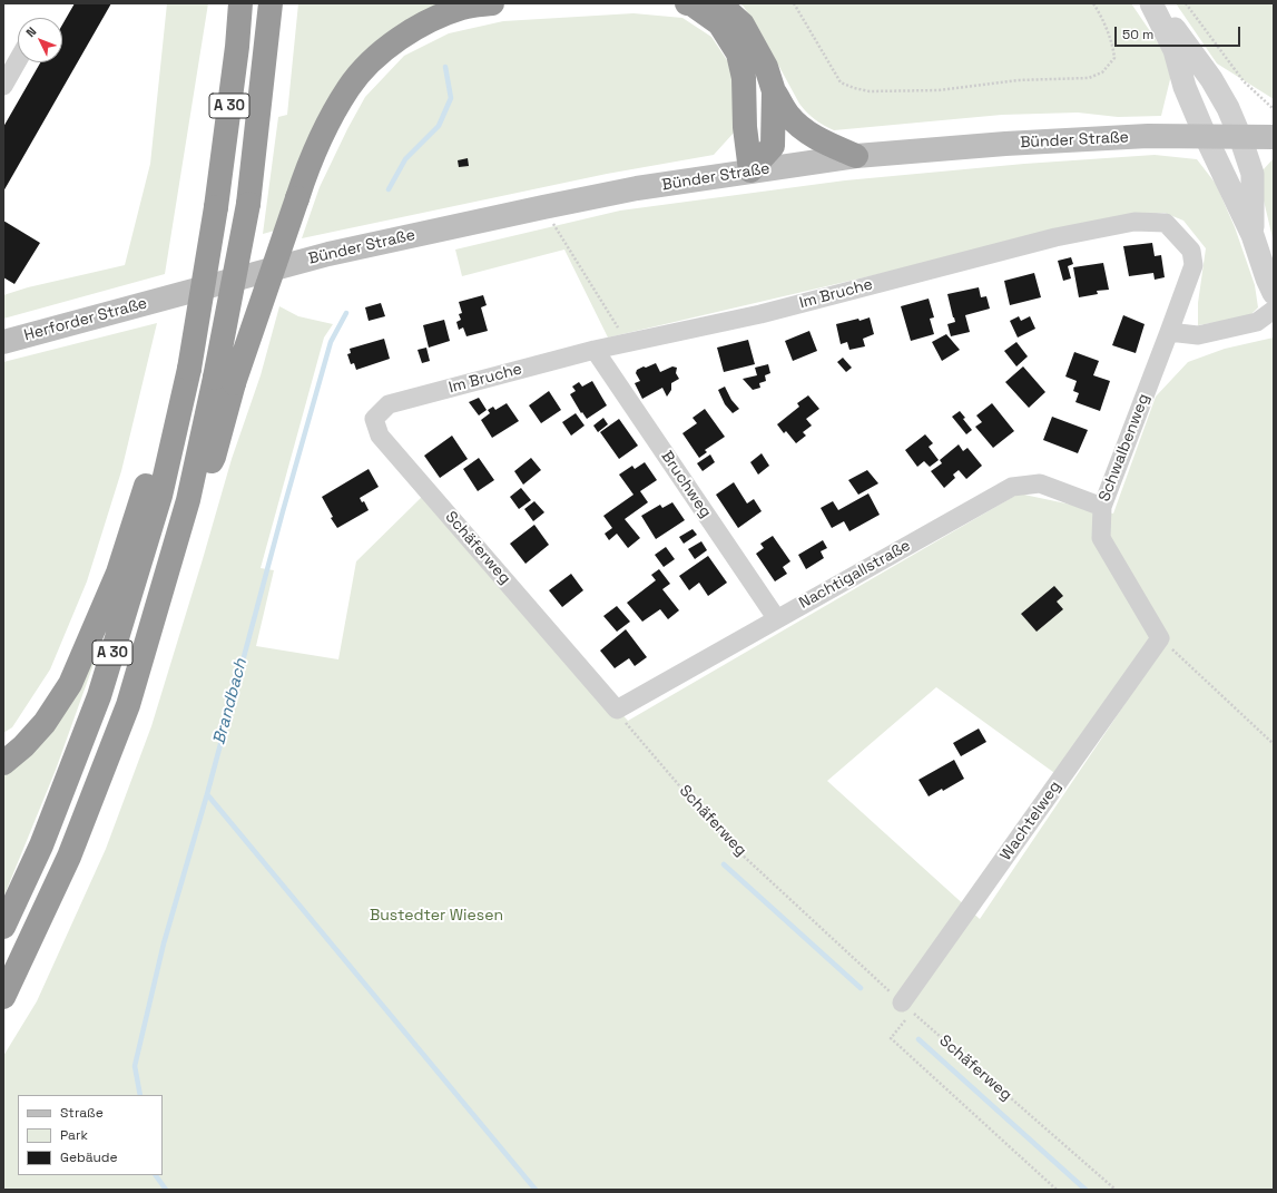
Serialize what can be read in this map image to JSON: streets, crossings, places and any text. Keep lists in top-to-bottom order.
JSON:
{
  "streets": {
    "highway": ["A 30"],
    "main road": ["Bünder Straße", "Herforder Straße"],
    "street": [
      "Im Bruche",
      "Schwalbenweg",
      "Bruchweg",
      "Schäferweg",
      "Nachtigallstraße",
      "Wachtelweg"
    ]
  },
  "crossings": [
    ["Bünder Straße", "Herforder Straße"],
    ["Im Bruche", "Schwalbenweg"],
    ["Im Bruche", "Bruchweg"],
    ["Im Bruche", "Schäferweg"],
    ["Schwalbenweg", "Nachtigallstraße"],
    ["Schwalbenweg", "Wachtelweg"],
    ["Bruchweg", "Nachtigallstraße"],
    ["Schäferweg", "Nachtigallstraße"],
    ["Schäferweg", "Wachtelweg"]
  ],
  "water": ["Brandbach"],
  "parks": ["Bustedter Wiesen"],
  "legend": ["Straße", "Park", "Gebäude"],
  "scale_bar": "50 m",
  "north": "top left"
}
